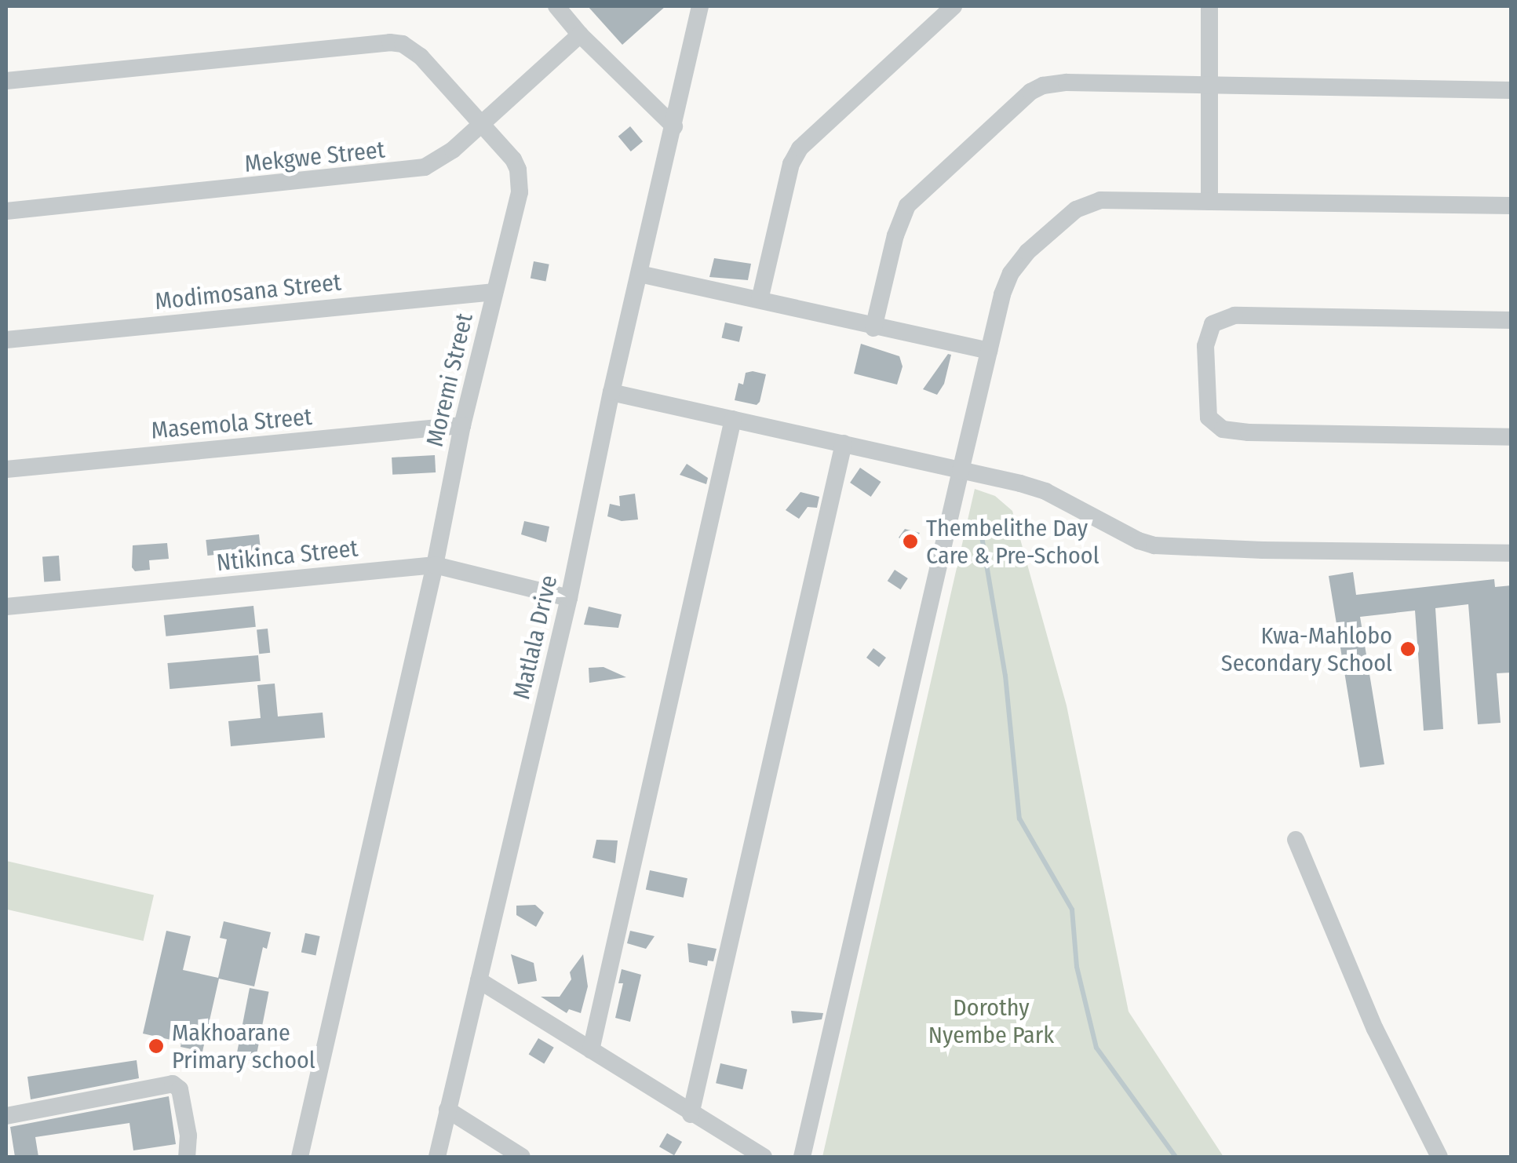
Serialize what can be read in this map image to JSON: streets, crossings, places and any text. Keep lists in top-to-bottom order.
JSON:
{
  "streets": {
    "street": [
      "Mekgwe Street",
      "Modimosana Street",
      "Moremi Street",
      "Masemola Street",
      "Ntikinca Street",
      "Matlala Drive"
    ]
  },
  "crossings": [
    ["Mekgwe Street", "Moremi Street"],
    ["Modimosana Street", "Moremi Street"],
    ["Moremi Street", "Masemola Street"],
    ["Moremi Street", "Ntikinca Street"],
    ["Ntikinca Street", "Matlala Drive"]
  ],
  "parks": ["Dorothy Nyembe Park"],
  "places": ["Thembelithe Day Care & Pre-School", "Kwa-Mahlobo Secondary School", "Makhoarane Primary school"]
}
